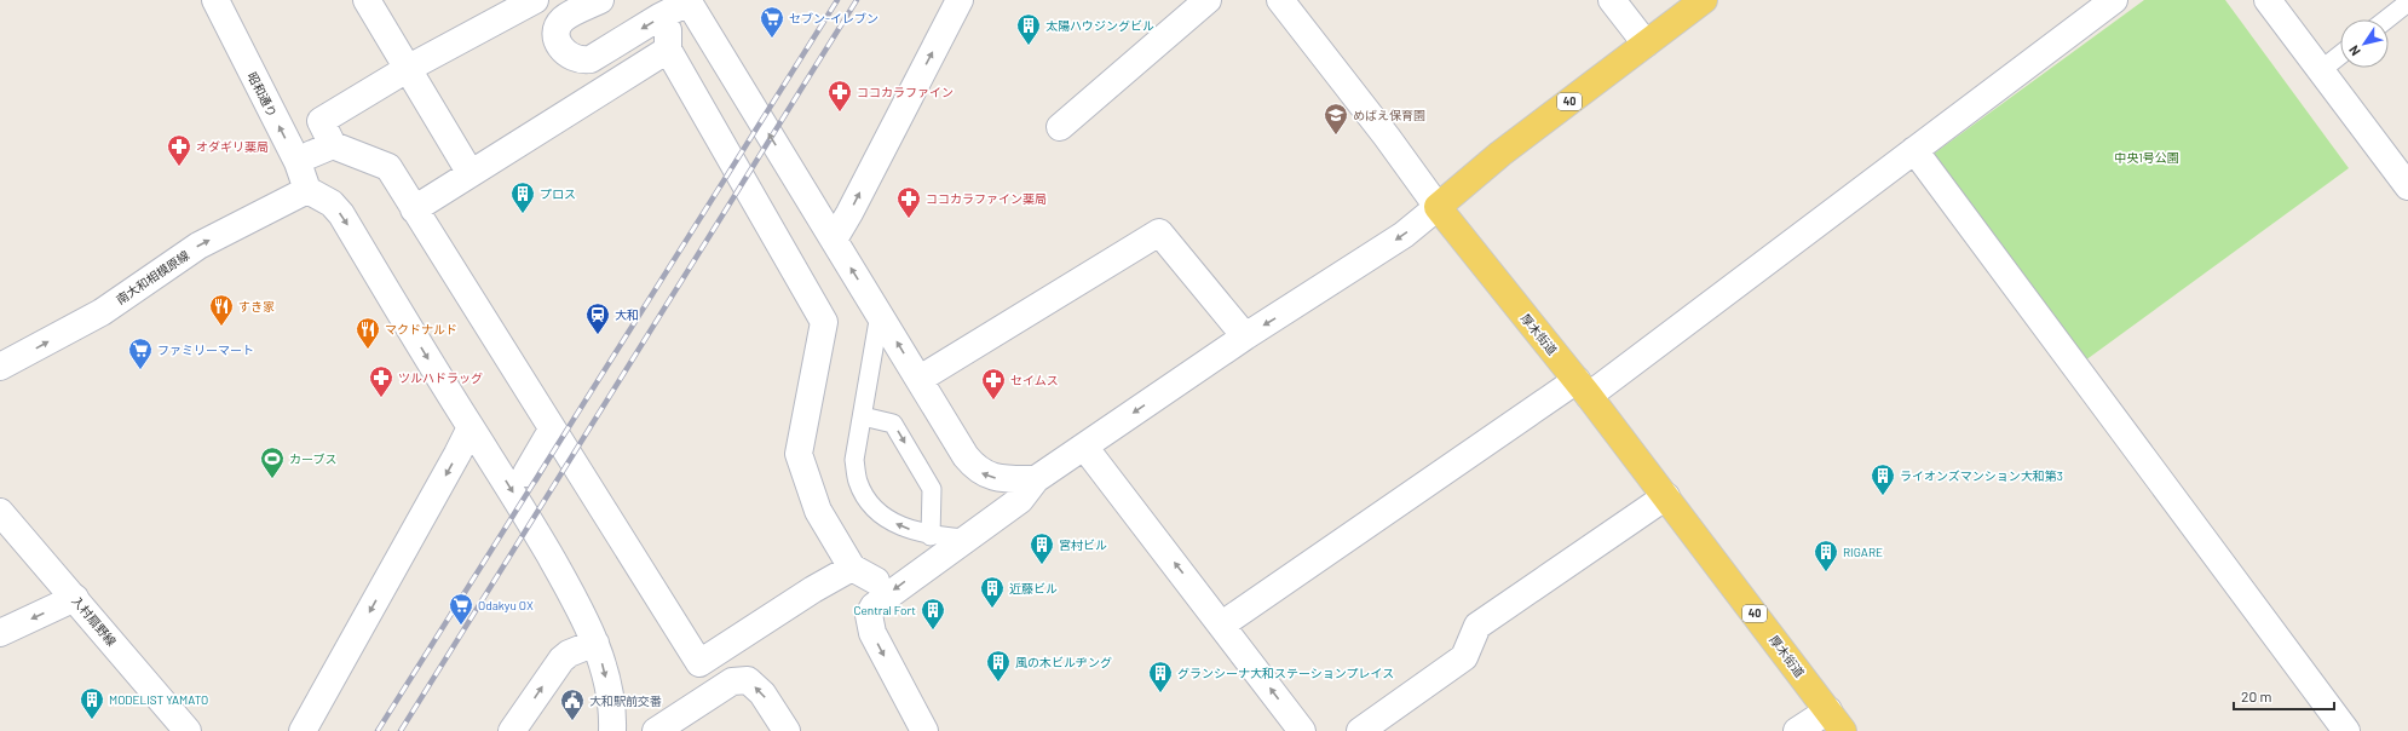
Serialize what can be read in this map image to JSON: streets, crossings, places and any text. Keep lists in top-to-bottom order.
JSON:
{
  "streets": {
    "main road": ["40", "厚木街道"],
    "street": ["昭和通り", "南大和相模原線", "入村扇野線"]
  },
  "crossings": [
    ["昭和通り", "南大和相模原線"],
    ["40", "厚木街道"]
  ],
  "one_way": ["南大和相模原線"],
  "parks": ["中央1号公園"],
  "places": {
    "supermarket": ["セブン-イレブン", "ファミリーマート", "Odakyu OX"],
    "building": [
      "太陽ハウジングビル",
      "プロス",
      "ライオンズマンション大和第3",
      "宮村ビル",
      "RIGARE",
      "近藤ビル",
      "Central Fort",
      "風の木ビルヂング",
      "グランシーナ大和ステーションプレイス",
      "MODELIST YAMATO"
    ],
    "pharmacy": [
      "ココカラファイン",
      "オダギリ薬局",
      "ココカラファイン薬局",
      "ツルハドラッグ",
      "セイムス"
    ],
    "school or university": ["めばえ保育園"],
    "restaurant": ["すき家", "マクドナルド"],
    "station": ["大和"],
    "sports": ["カーブス"],
    "public building": ["大和駅前交番"]
  },
  "scale_bar": "20 m",
  "north": "bottom left"
}
